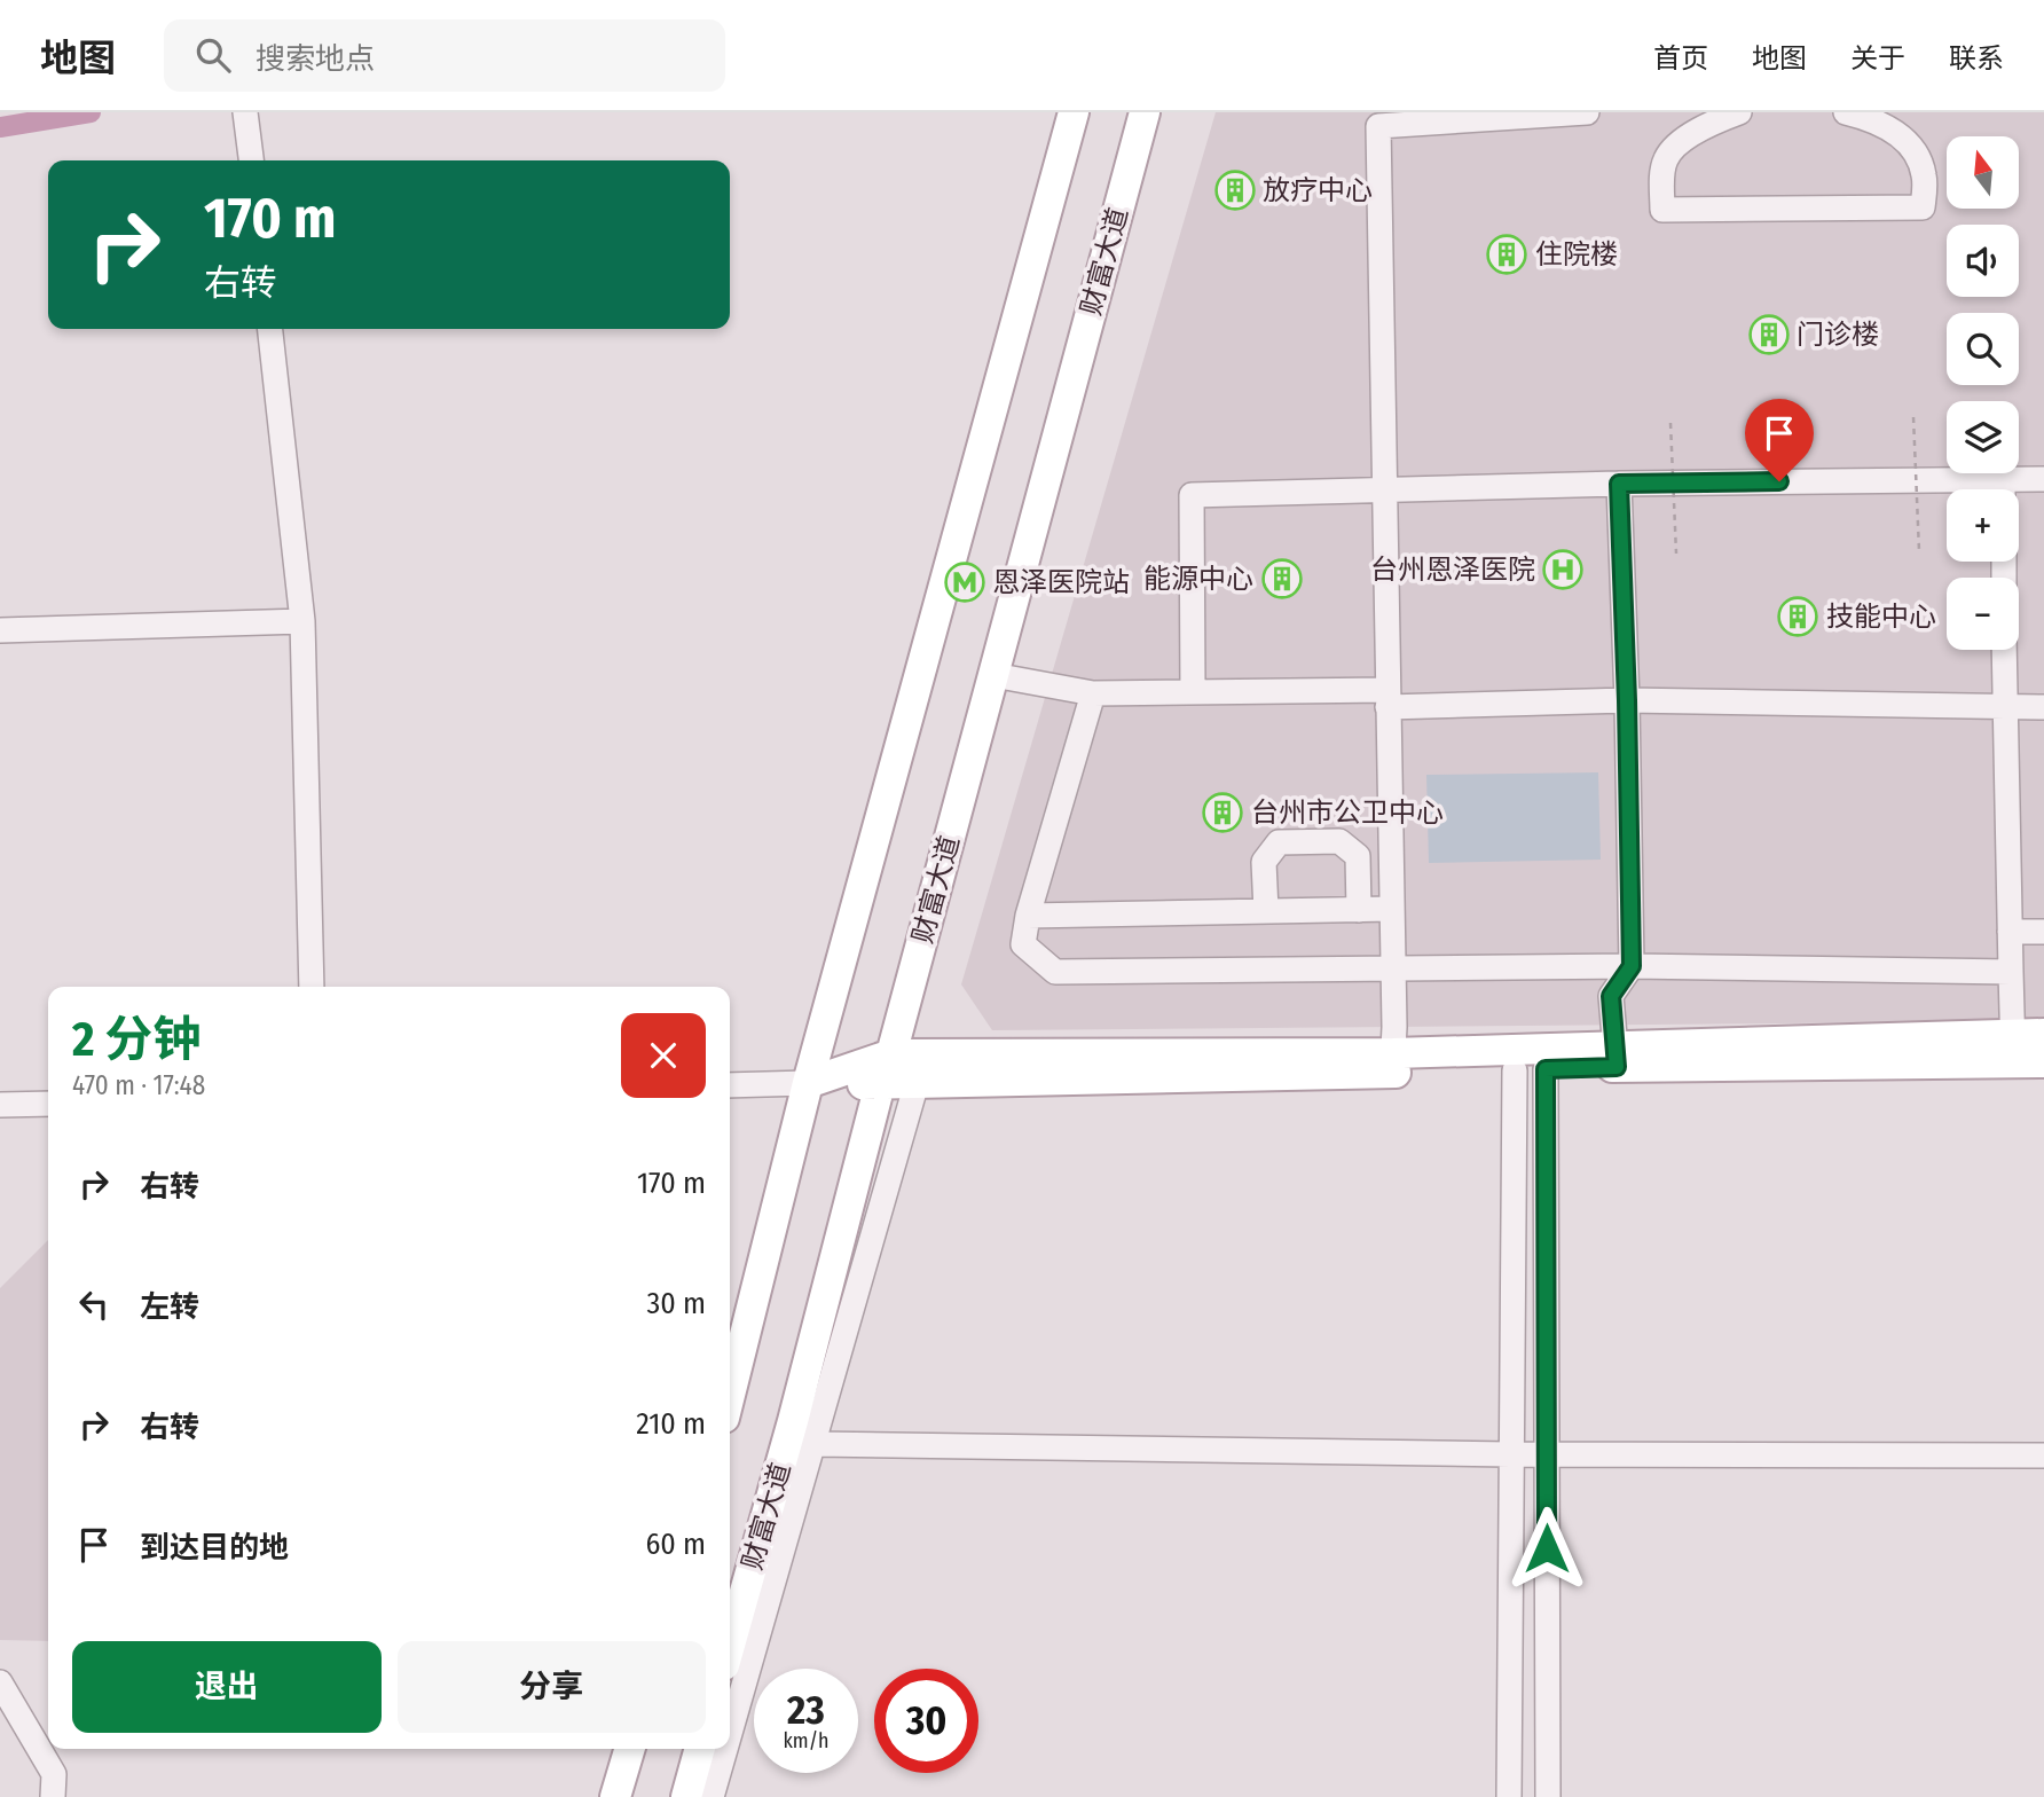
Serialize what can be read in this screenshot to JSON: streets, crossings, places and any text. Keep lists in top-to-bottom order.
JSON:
{
  "streets": {
    "main road": ["财富大道"]
  },
  "places": {
    "building": [
      "放疗中心",
      "住院楼",
      "门诊楼",
      "能源中心",
      "技能中心",
      "台州市公卫中心"
    ],
    "hospital": ["台州恩泽医院"],
    "metro station": ["恩泽医院站"]
  },
  "north": "top",
  "page": {
    "header": "地图",
    "search": "搜索地点",
    "nav": [
      "首页",
      "地图",
      "关于",
      "联系"
    ],
    "map_buttons": ["+", "−"],
    "turn": ["170 m", "右转"],
    "heading": ["2 分钟", "470 m · 17:48"],
    "list": [
      {
        "name": "右转",
        "value": "170 m"
      },
      {
        "name": "左转",
        "value": "30 m"
      },
      {
        "name": "右转",
        "value": "210 m"
      },
      {
        "name": "到达目的地",
        "value": "60 m"
      }
    ],
    "buttons": ["退出", "分享"],
    "speed": "23 km/h",
    "limit": "30"
  }
}
